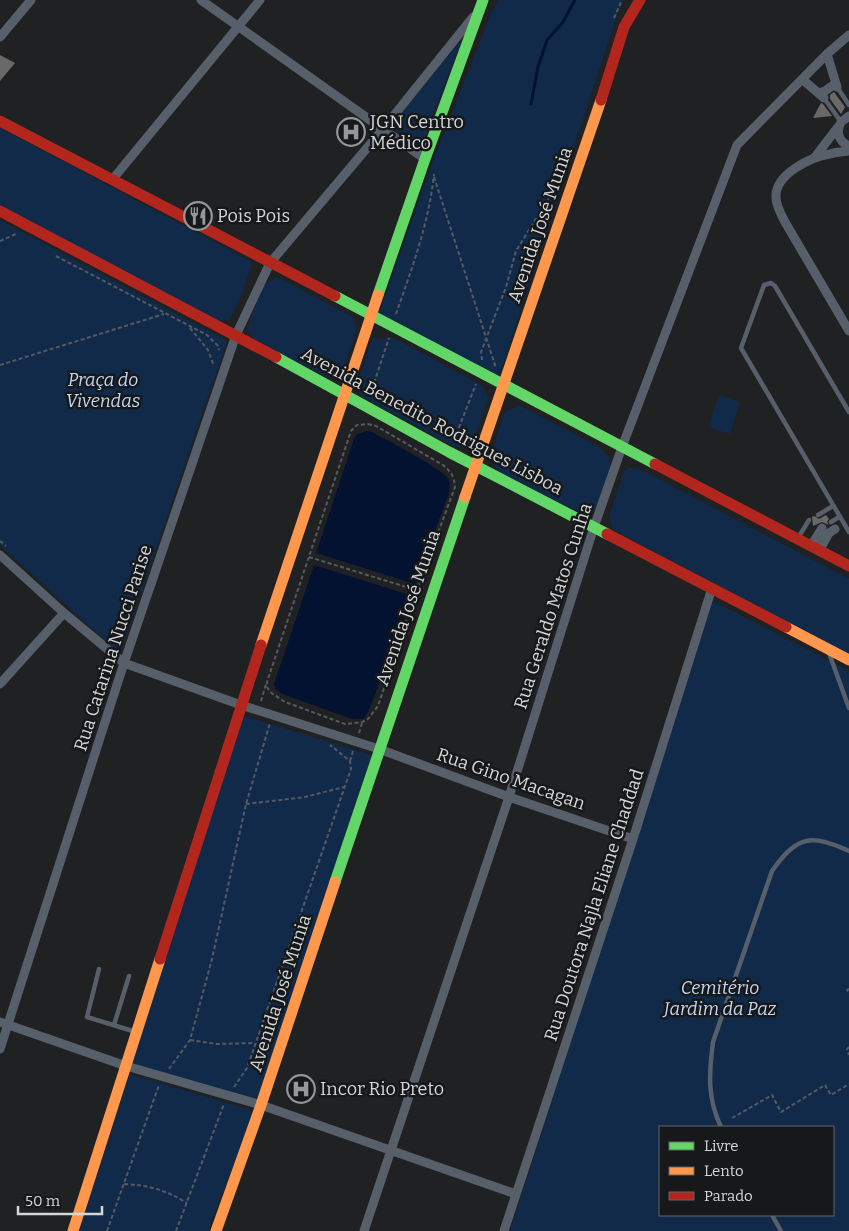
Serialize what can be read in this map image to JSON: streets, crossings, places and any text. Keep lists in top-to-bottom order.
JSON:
{
  "streets": {
    "main road": ["Avenida José Munia", "Avenida Benedito Rodrigues Lisboa"],
    "street": [
      "Rua Geraldo Matos Cunha",
      "Rua Catarina Nucci Parise",
      "Rua Gino Macagan",
      "Rua Doutora Najla Eliane Chaddad"
    ]
  },
  "crossings": [
    ["Avenida José Munia", "Avenida Benedito Rodrigues Lisboa"],
    ["Avenida José Munia", "Rua Gino Macagan"],
    ["Avenida Benedito Rodrigues Lisboa", "Rua Geraldo Matos Cunha"],
    ["Avenida Benedito Rodrigues Lisboa", "Rua Catarina Nucci Parise"],
    ["Avenida Benedito Rodrigues Lisboa", "Rua Doutora Najla Eliane Chaddad"],
    ["Rua Geraldo Matos Cunha", "Rua Gino Macagan"],
    ["Rua Catarina Nucci Parise", "Rua Gino Macagan"],
    ["Rua Gino Macagan", "Rua Doutora Najla Eliane Chaddad"]
  ],
  "parks": ["Praça do Vivendas", "Cemitério Jardim da Paz"],
  "places": {
    "hospital": ["JGN Centro Médico", "Incor Rio Preto"],
    "restaurant": ["Pois Pois"]
  },
  "legend": ["Livre", "Lento", "Parado"],
  "scale_bar": "50 m"
}
